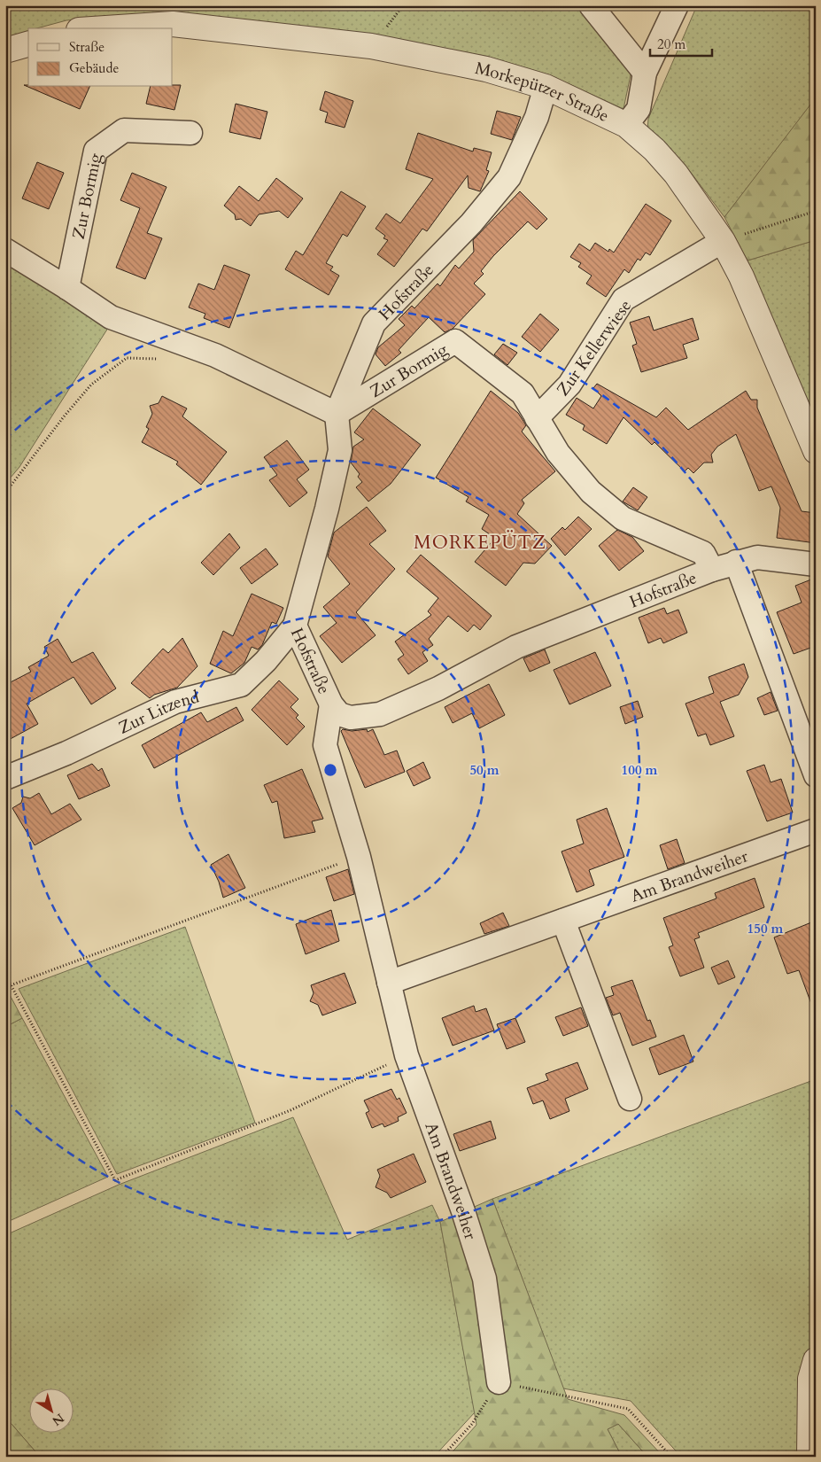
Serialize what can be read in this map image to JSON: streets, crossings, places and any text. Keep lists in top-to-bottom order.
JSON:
{
  "streets": {
    "street": [
      "Morkepützer Straße",
      "Zur Bormig",
      "Hofstraße",
      "Zur Kellerwiese",
      "Zur Litzend",
      "Am Brandweiher"
    ]
  },
  "crossings": [
    ["Morkepützer Straße", "Hofstraße"],
    ["Morkepützer Straße", "Zur Kellerwiese"],
    ["Zur Bormig", "Hofstraße"],
    ["Zur Bormig", "Zur Kellerwiese"],
    ["Hofstraße", "Zur Litzend"],
    ["Hofstraße", "Am Brandweiher"]
  ],
  "districts": ["MORKEPÜTZ"],
  "legend": ["Straße", "Gebäude"],
  "scale_bar": "20 m",
  "north": "bottom right",
  "rings": ["50 m", "100 m", "150 m"]
}
